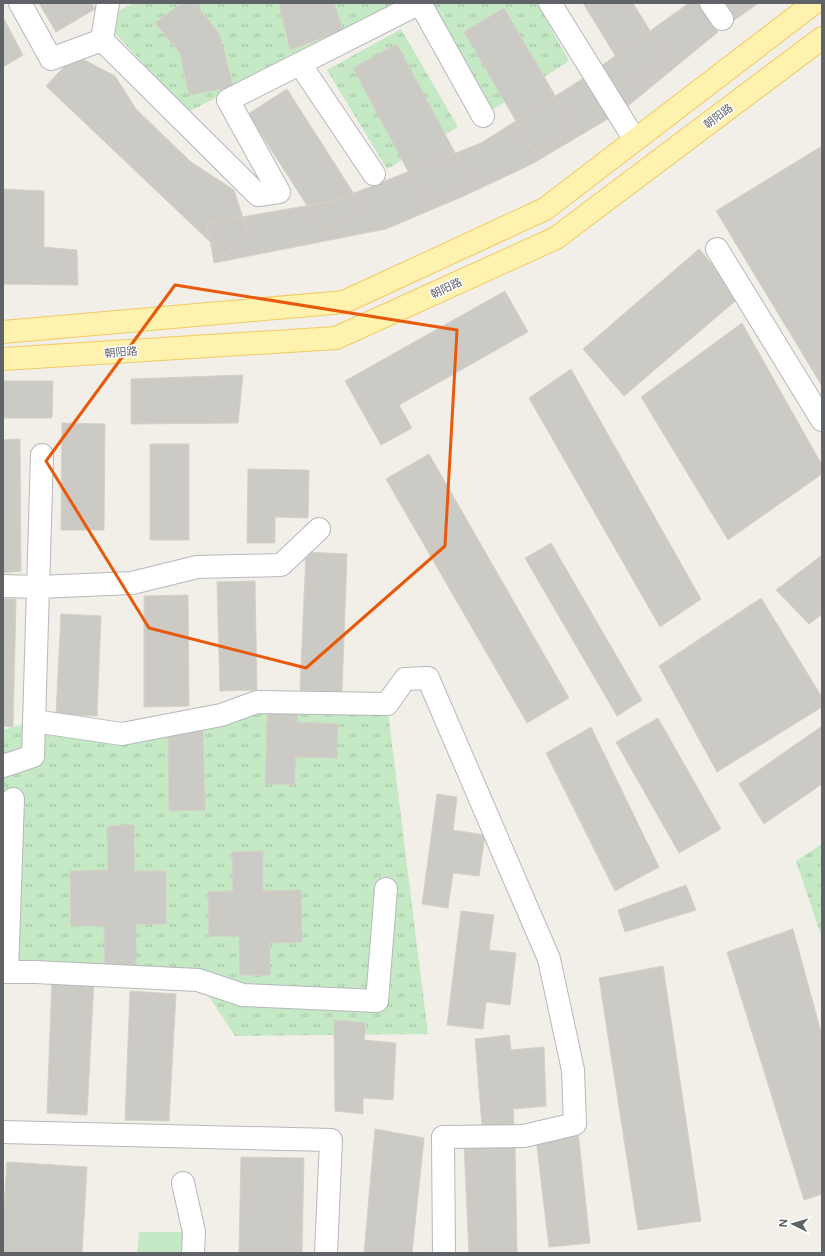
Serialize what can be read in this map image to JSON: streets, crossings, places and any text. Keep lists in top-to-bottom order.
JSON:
{
  "streets": {
    "main road": ["朝阳路"]
  },
  "north": "left"
}
